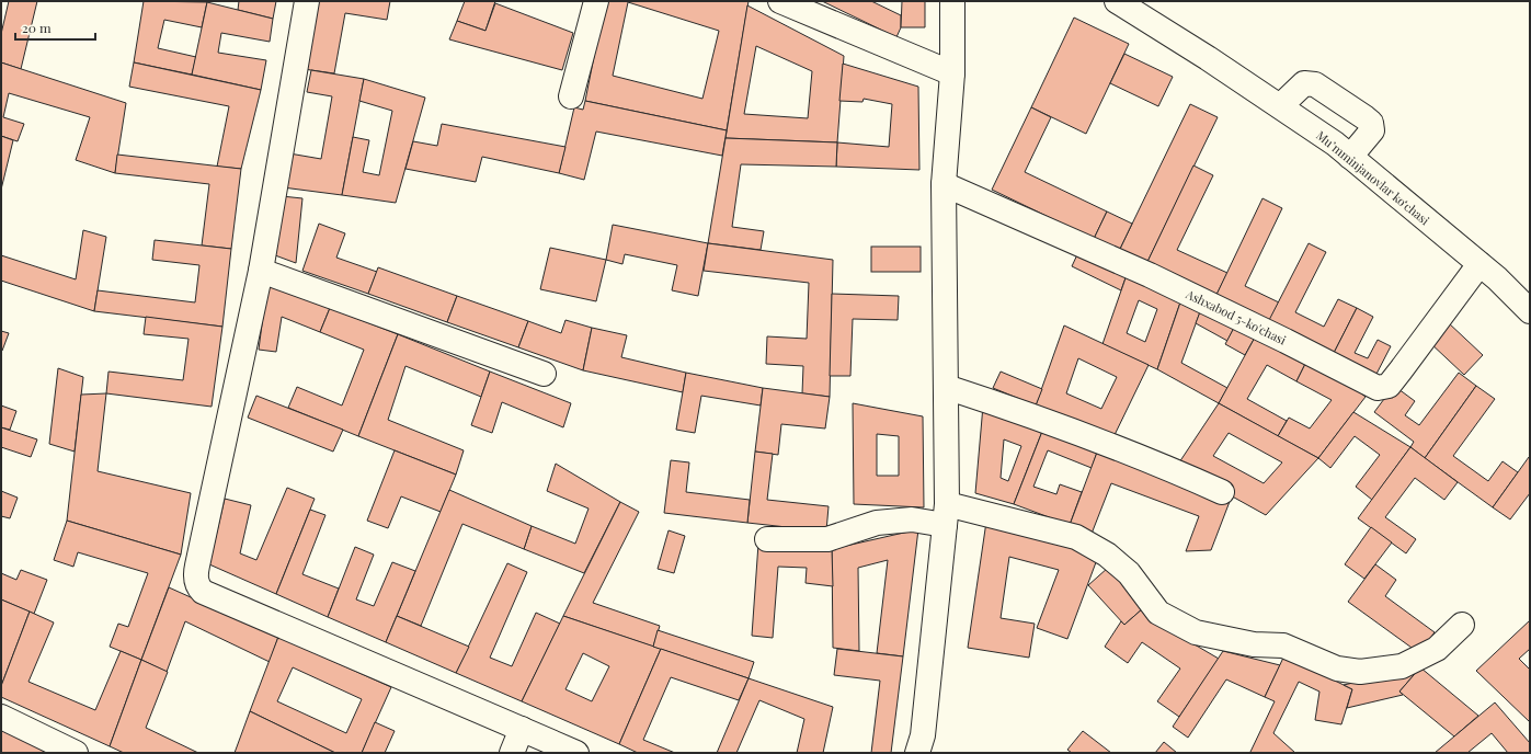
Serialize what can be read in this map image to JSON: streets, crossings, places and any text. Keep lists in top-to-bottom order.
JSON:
{
  "streets": {
    "street": ["Mu’mminjanovlar ko‘chasi", "Ashxabod 5-ko'chasi"]
  },
  "crossings": [
    ["Mu’mminjanovlar ko‘chasi", "Ashxabod 5-ko'chasi"]
  ],
  "scale_bar": "20 m"
}
